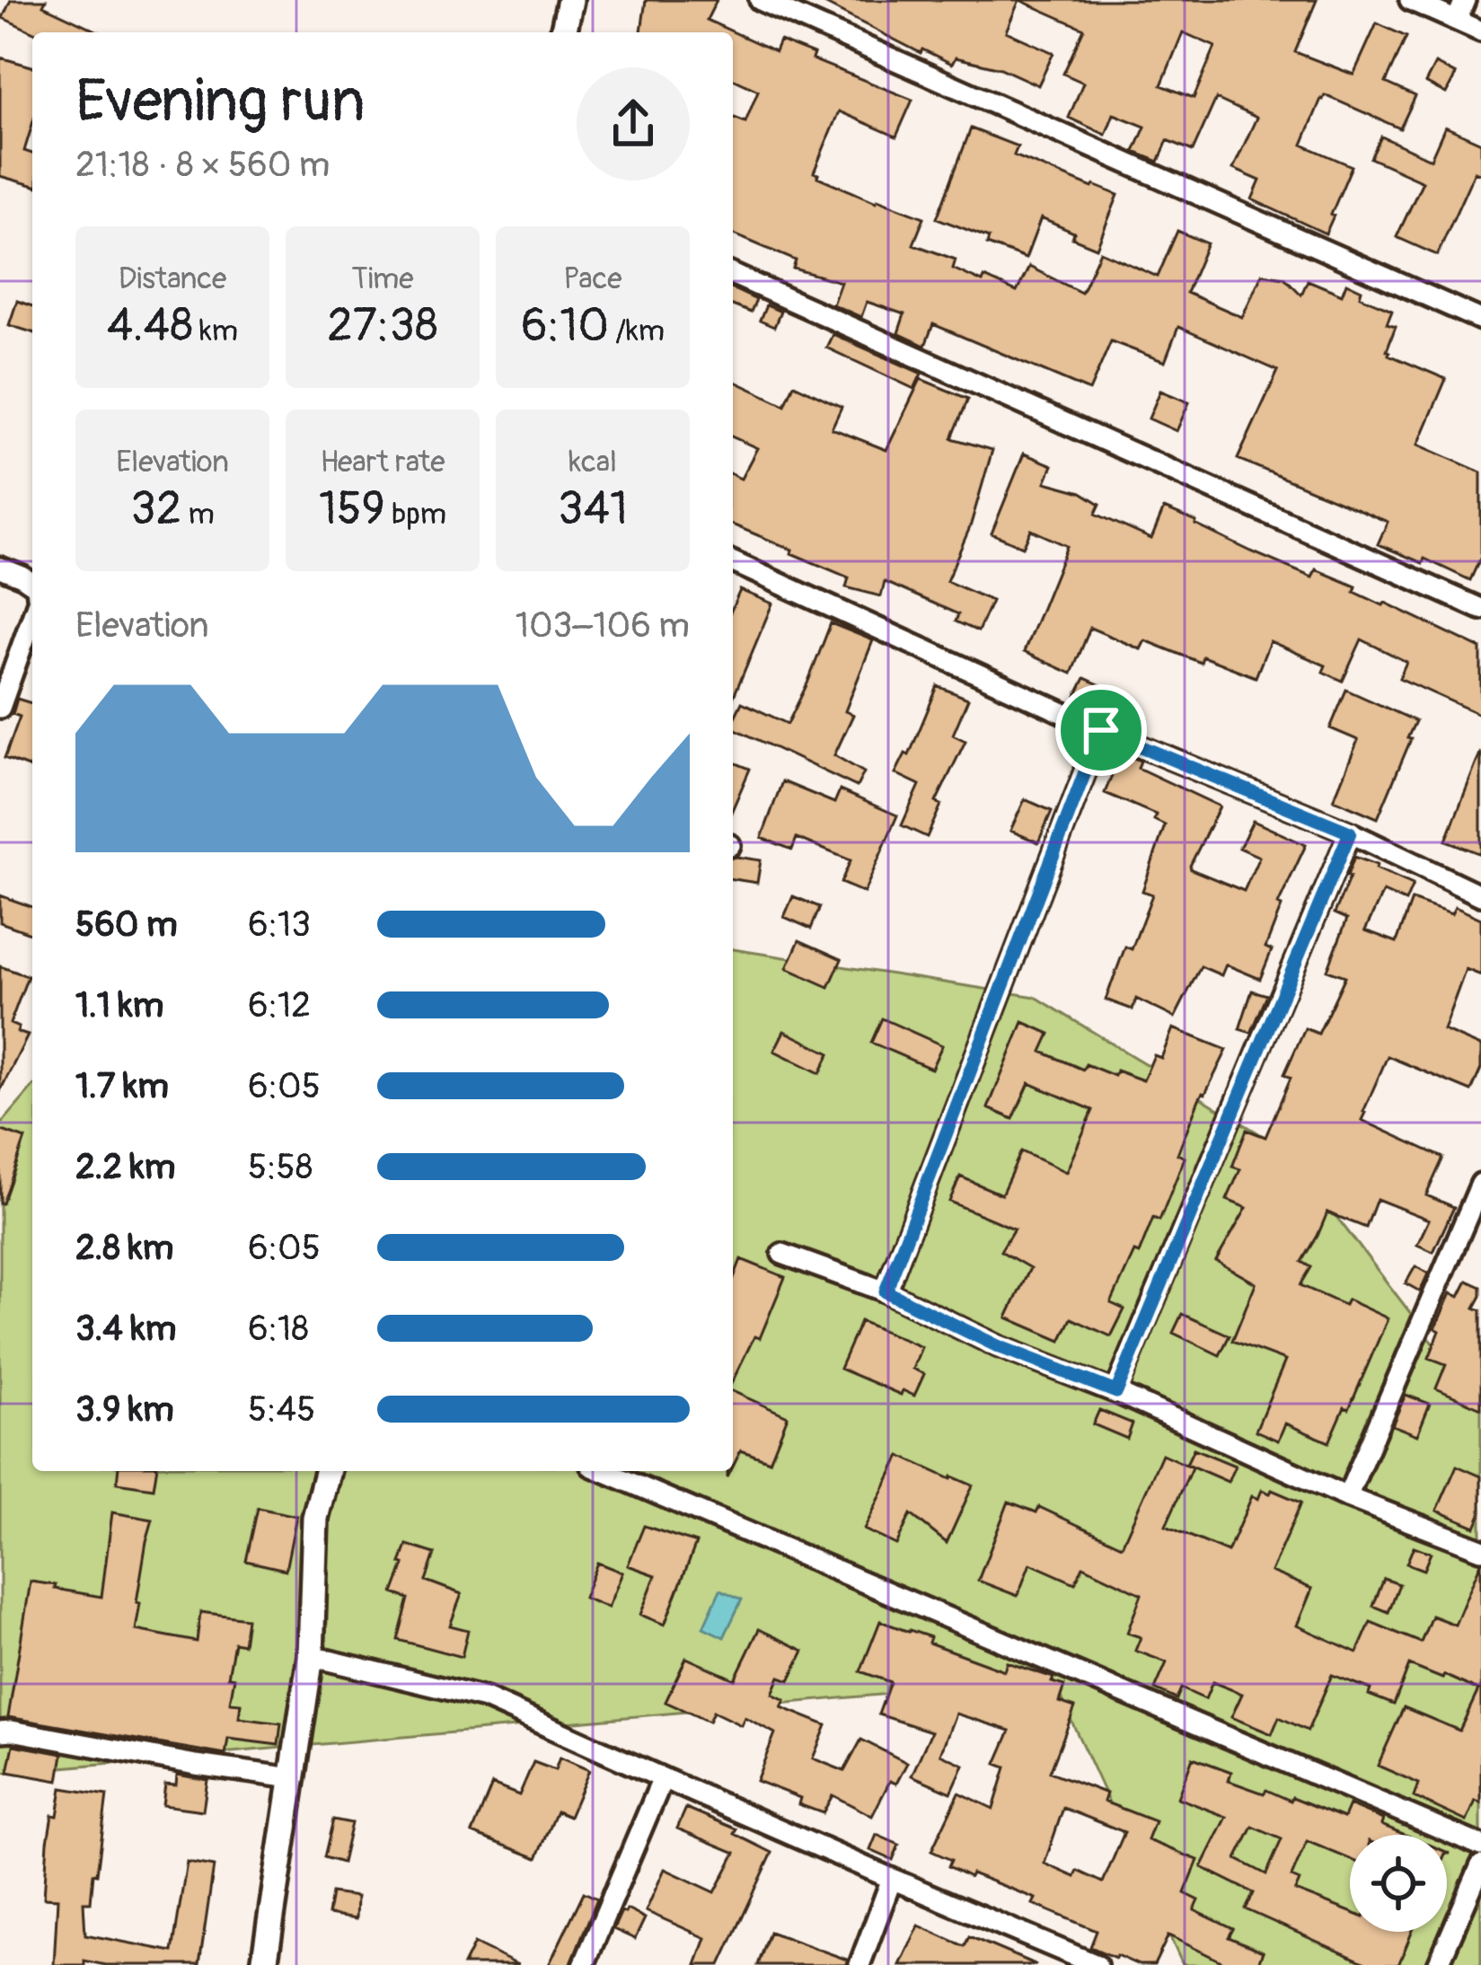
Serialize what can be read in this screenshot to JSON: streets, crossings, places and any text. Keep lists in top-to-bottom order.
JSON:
{
  "page": {
    "heading": ["Evening run", "21:18 · 8 × 560 m"],
    "stats": [
      ["Distance", "4.48 km"],
      ["Time", "27:38"],
      ["Pace", "6:10 /km"],
      ["Elevation", "32 m"],
      ["Heart rate", "159 bpm"],
      ["kcal", "341"]
    ],
    "chart": ["Elevation", "103–106 m"],
    "list": [
      {
        "name": "560 m",
        "note": "6:13"
      },
      {
        "name": "1.1 km",
        "note": "6:12"
      },
      {
        "name": "1.7 km",
        "note": "6:05"
      },
      {
        "name": "2.2 km",
        "note": "5:58"
      },
      {
        "name": "2.8 km",
        "note": "6:05"
      },
      {
        "name": "3.4 km",
        "note": "6:18"
      },
      {
        "name": "3.9 km",
        "note": "5:45"
      }
    ]
  }
}
